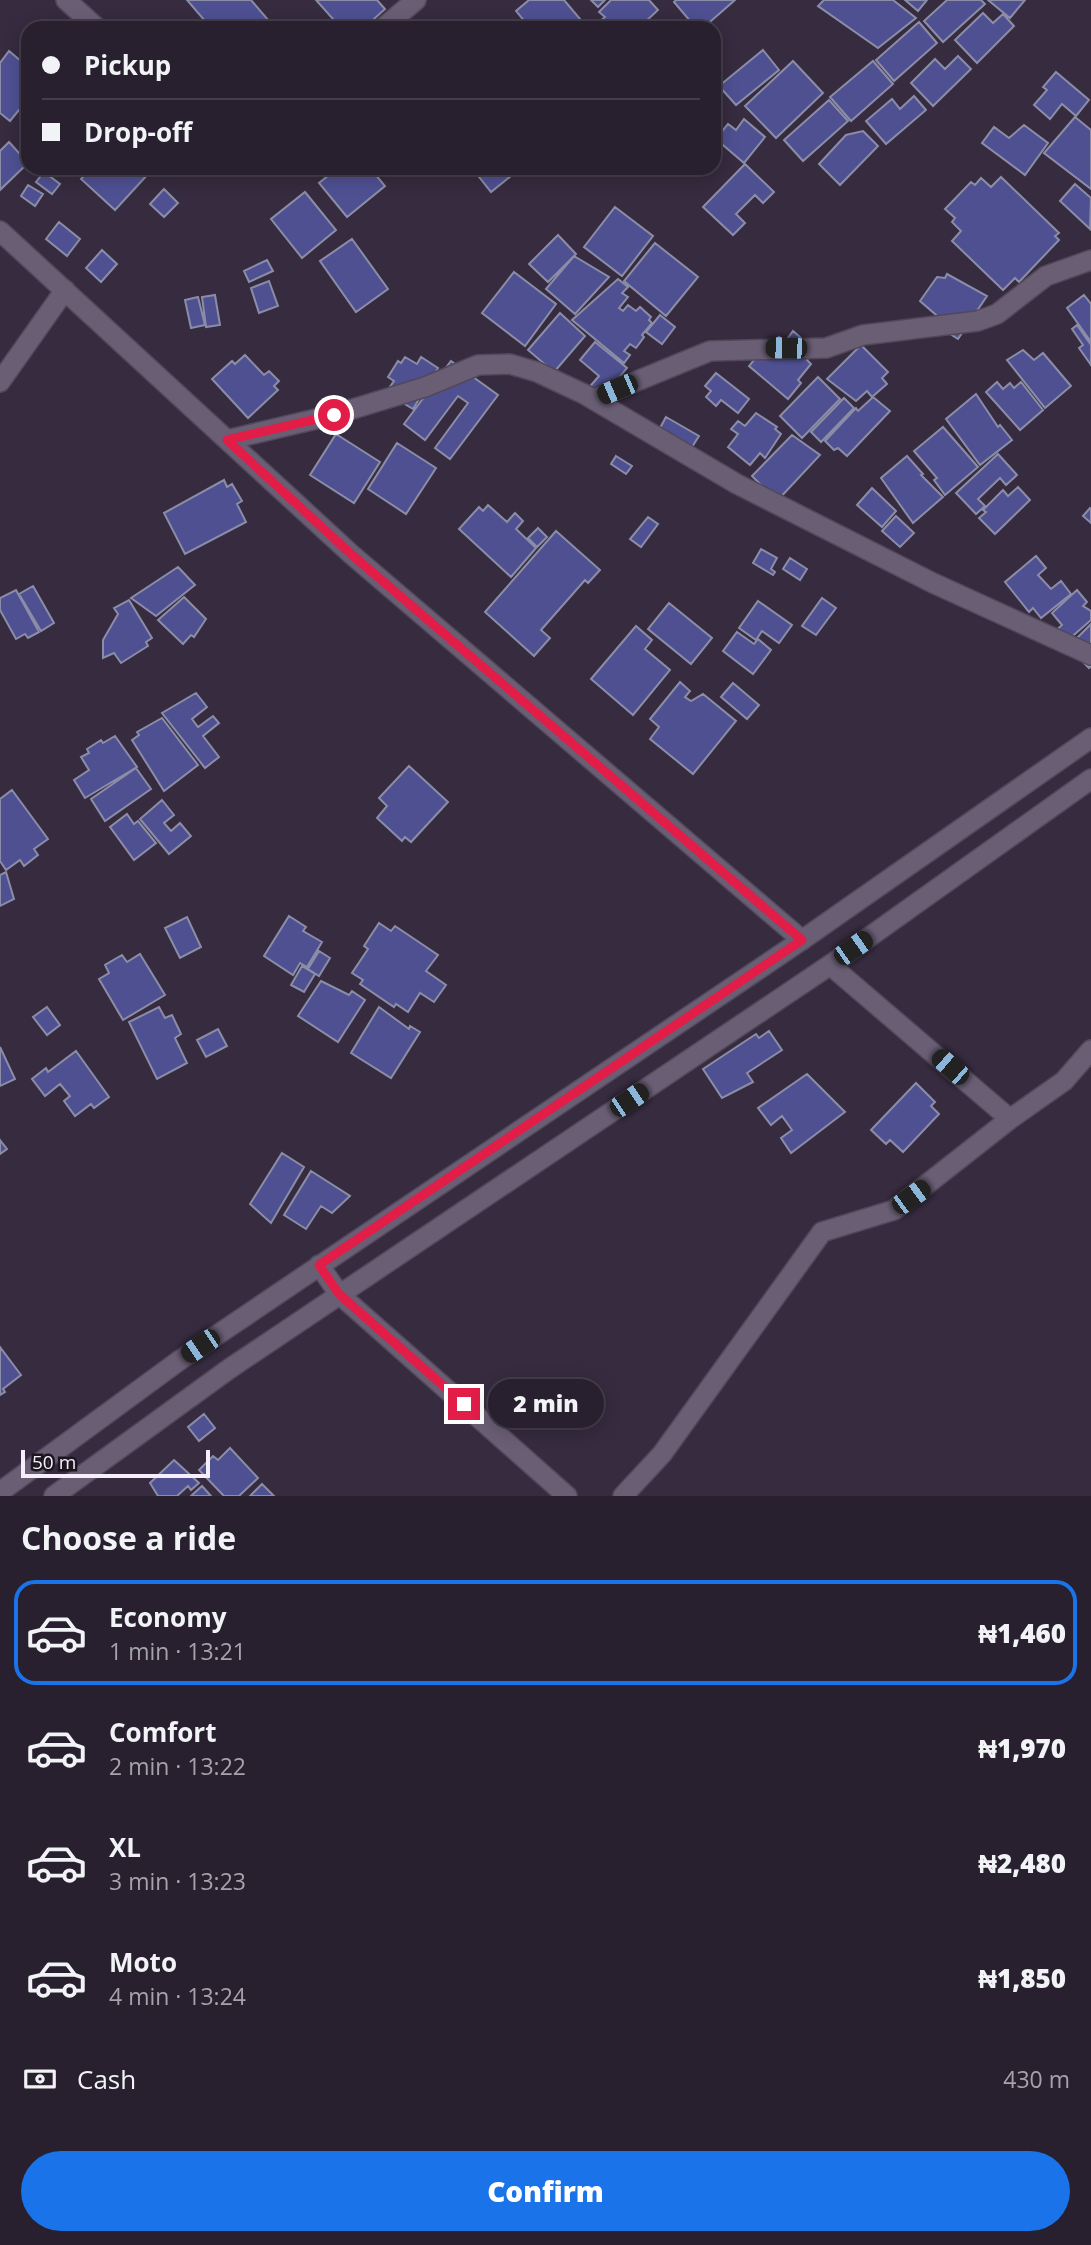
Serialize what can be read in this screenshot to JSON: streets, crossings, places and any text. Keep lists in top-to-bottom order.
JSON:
{
  "scale_bar": "50 m",
  "page": {
    "banner": ["Pickup", "Drop-off"],
    "bubble": "2 min",
    "scale": "50 m",
    "heading": "Choose a ride",
    "list": [
      {
        "name": "Economy",
        "note": "1 min · 13:21",
        "value": "₦1,460"
      },
      {
        "name": "Comfort",
        "note": "2 min · 13:22",
        "value": "₦1,970"
      },
      {
        "name": "XL",
        "note": "3 min · 13:23",
        "value": "₦2,480"
      },
      {
        "name": "Moto",
        "note": "4 min · 13:24",
        "value": "₦1,850"
      }
    ],
    "pay": ["Cash", "430 m"],
    "buttons": "Confirm"
  }
}
